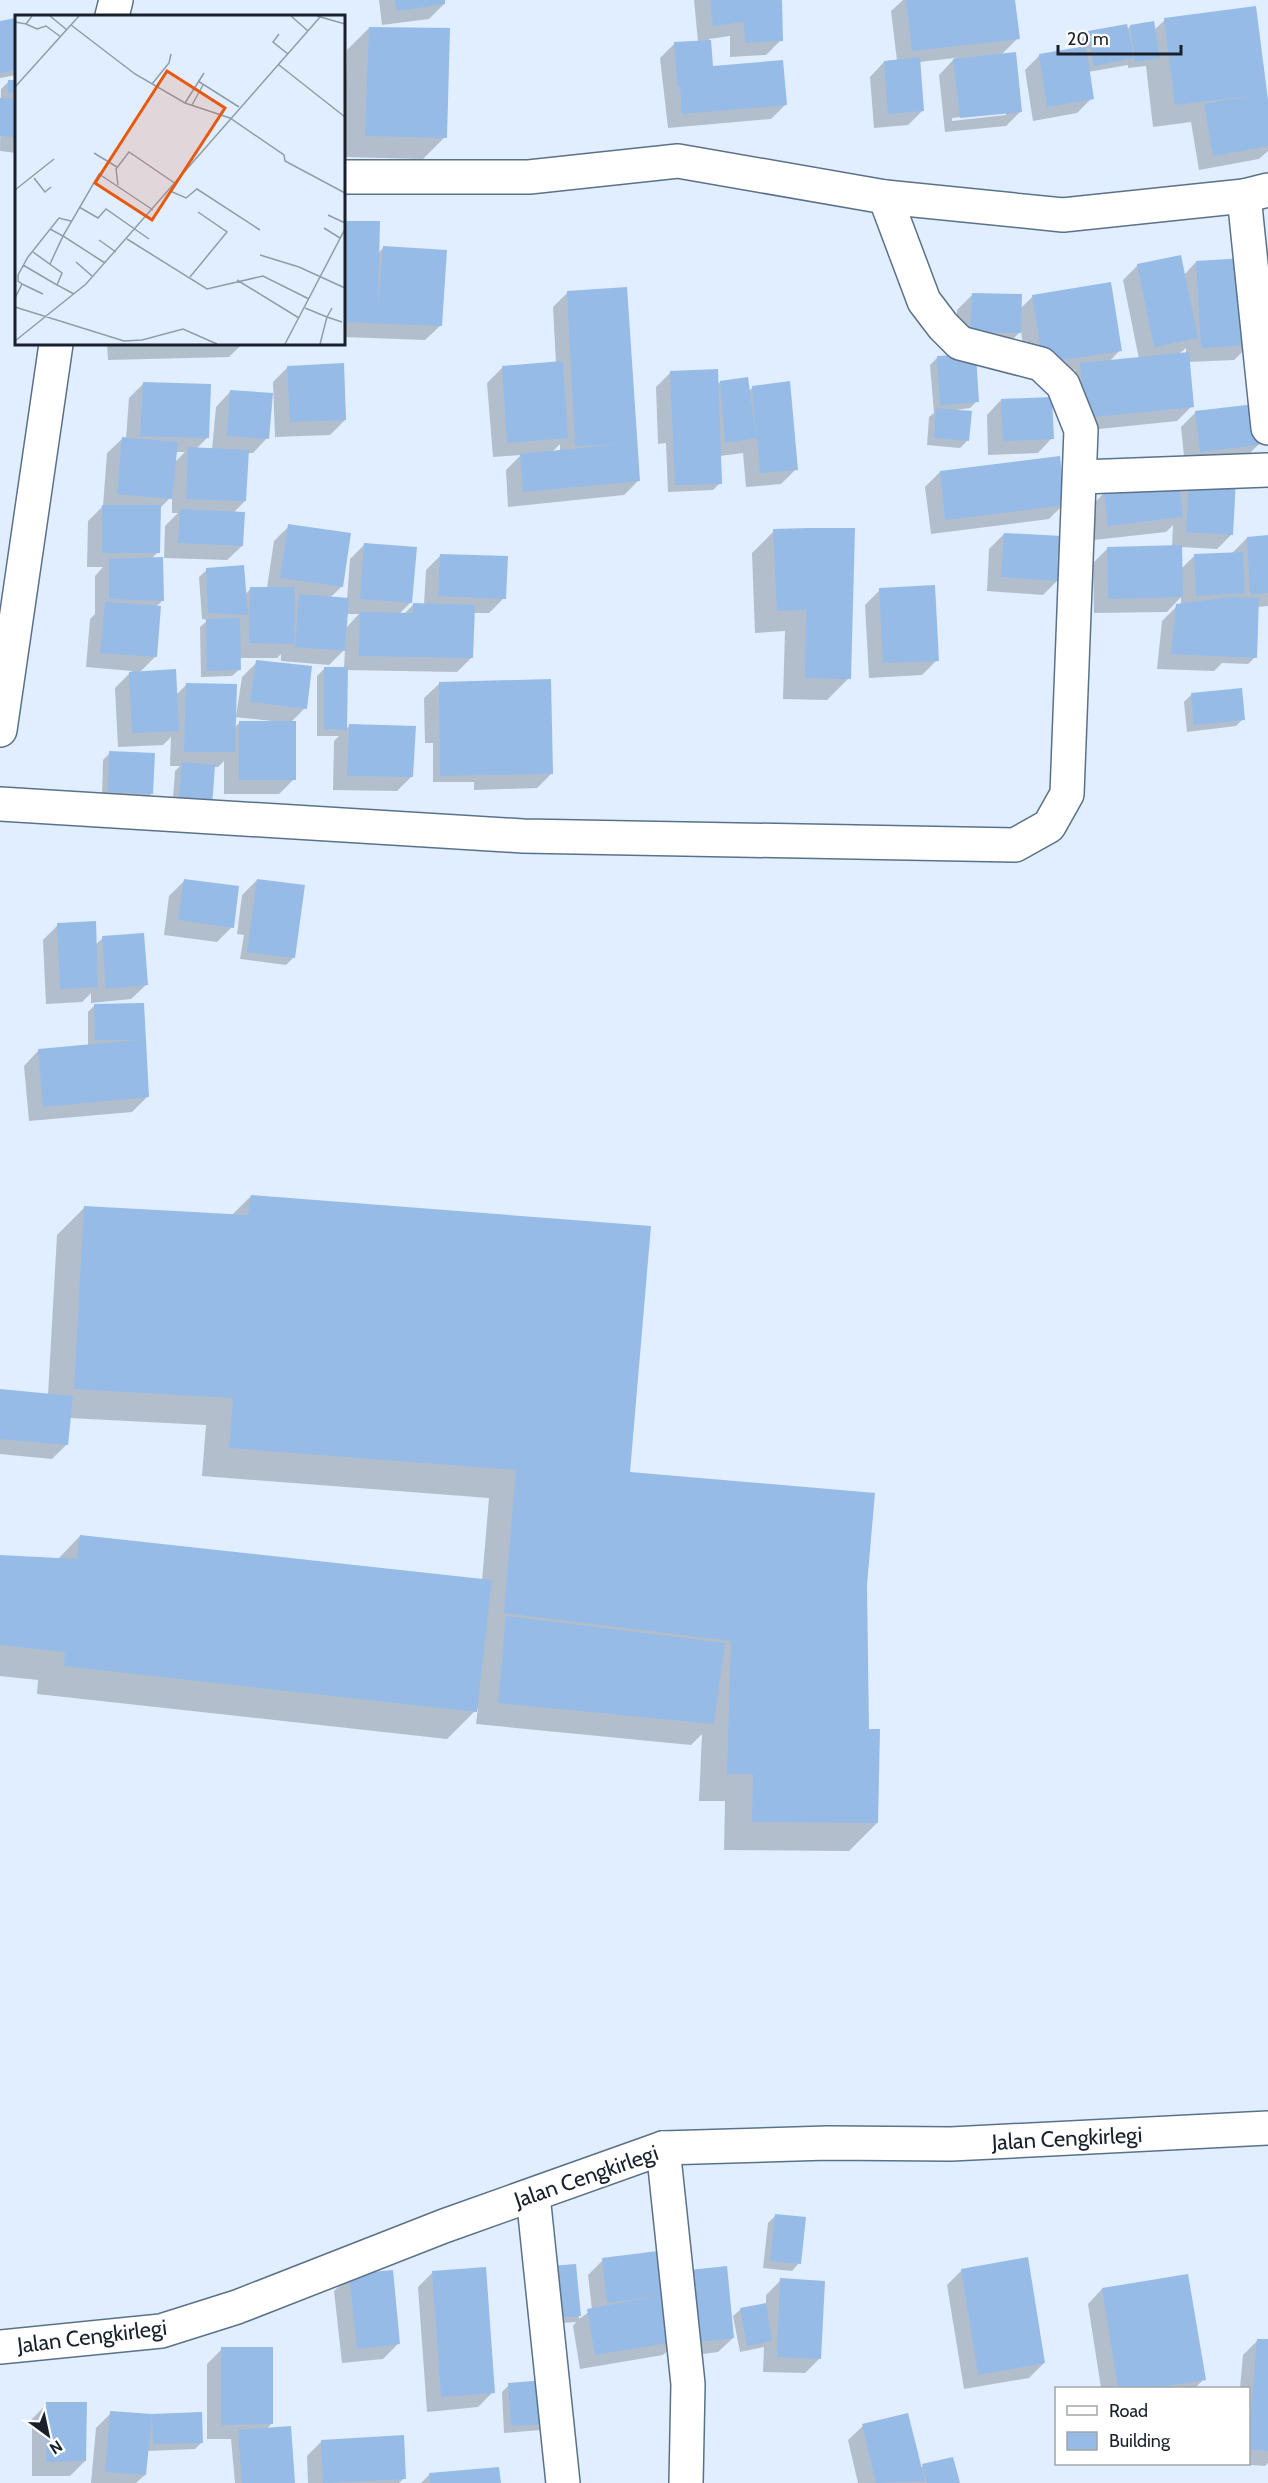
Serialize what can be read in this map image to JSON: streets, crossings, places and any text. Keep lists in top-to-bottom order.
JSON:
{
  "streets": {
    "street": ["Jalan Cengkirlegi"]
  },
  "legend": ["Road", "Building"],
  "scale_bar": "20 m",
  "north": "bottom right"
}
